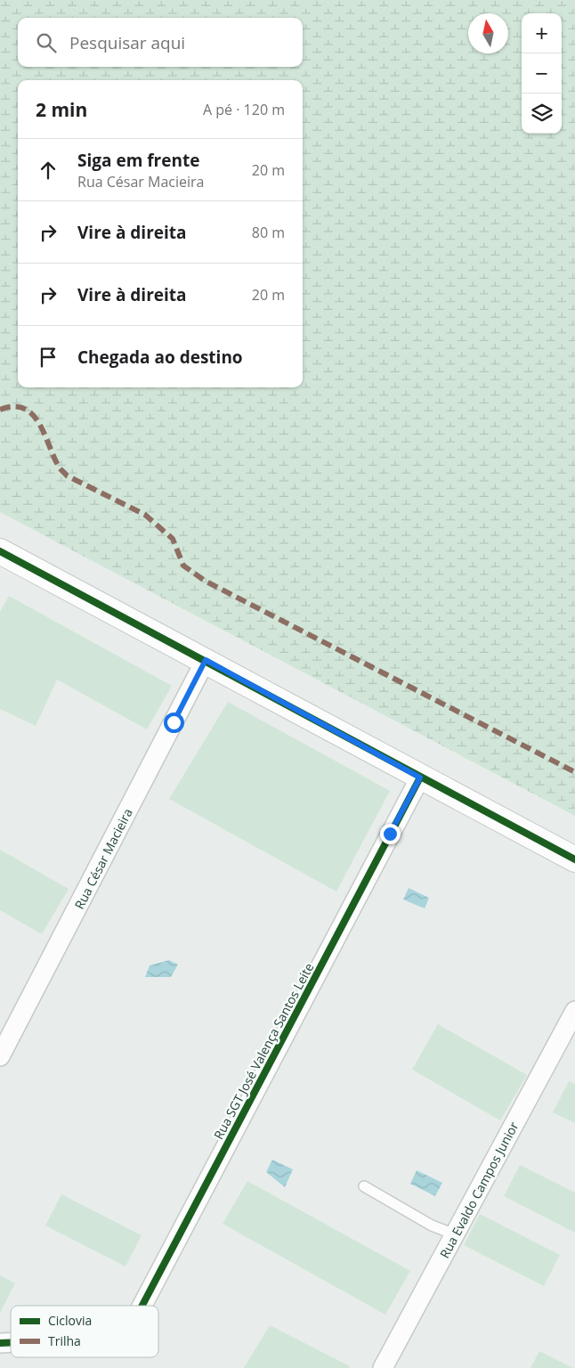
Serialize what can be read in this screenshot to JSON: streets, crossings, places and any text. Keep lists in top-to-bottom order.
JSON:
{
  "streets": {
    "street": ["Rua César Macieira", "Rua SGT José Valença Santos Leite", "Rua Evaldo Campos Junior"]
  },
  "legend": ["Ciclovia", "Trilha"],
  "north": "top",
  "page": {
    "map_buttons": ["+", "−"],
    "search": "Pesquisar aqui",
    "heading": ["2 min", "A pé · 120 m"],
    "list": [
      ["Siga em frente", "Rua César Macieira", "20 m"],
      ["Vire à direita", "80 m"],
      ["Vire à direita", "20 m"],
      "Chegada ao destino"
    ]
  }
}
